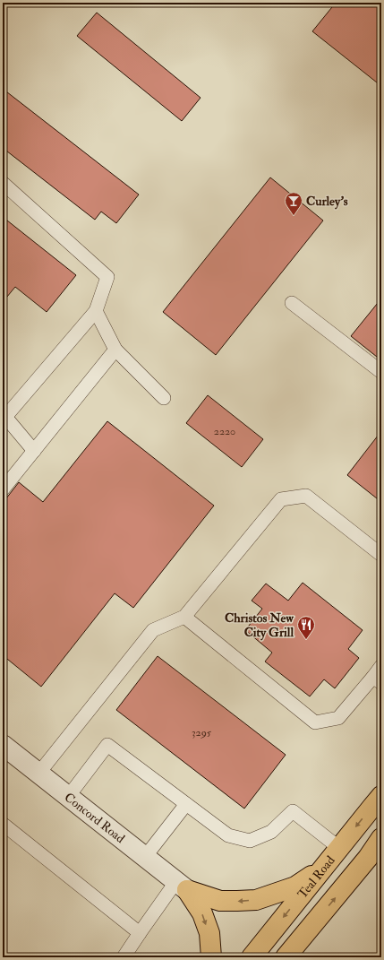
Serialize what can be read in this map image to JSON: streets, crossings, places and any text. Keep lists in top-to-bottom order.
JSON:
{
  "streets": {
    "main road": ["Teal Road"],
    "street": ["Concord Road"]
  },
  "places": {
    "bar": ["Curley's"],
    "restaurant": ["Christos New City Grill"]
  },
  "house_numbers": ["2220", "3295"]
}
